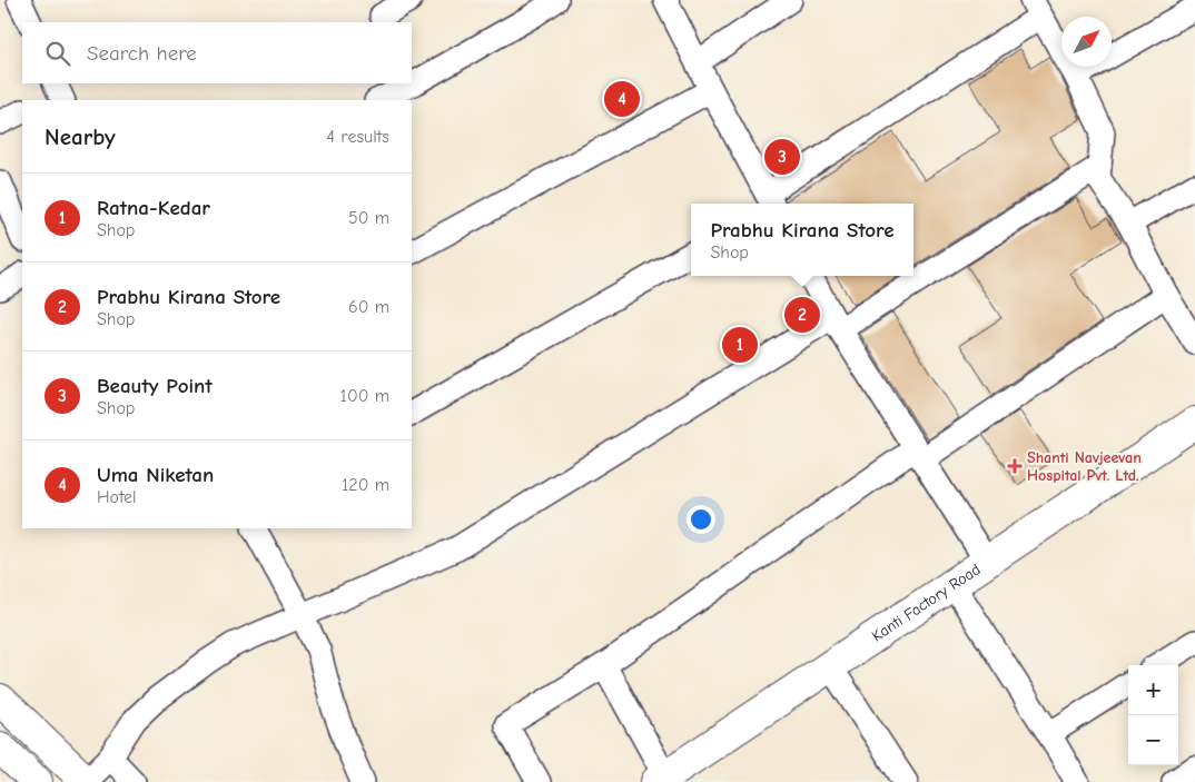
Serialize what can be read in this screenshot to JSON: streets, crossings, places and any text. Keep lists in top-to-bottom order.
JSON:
{
  "streets": {
    "main road": ["Kanti Factory Road"]
  },
  "places": {
    "health": ["Shanti Navjeevan Hospital Pvt. Ltd."]
  },
  "north": "top right",
  "page": {
    "search": "Search here",
    "pins": [
      "4",
      "3",
      "2",
      "1"
    ],
    "heading": ["Nearby", "4 results"],
    "list": [
      {
        "mark": "1",
        "name": "Ratna-Kedar",
        "note": "Shop",
        "value": "50 m"
      },
      {
        "mark": "2",
        "name": "Prabhu Kirana Store",
        "note": "Shop",
        "value": "60 m"
      },
      {
        "mark": "3",
        "name": "Beauty Point",
        "note": "Shop",
        "value": "100 m"
      },
      {
        "mark": "4",
        "name": "Uma Niketan",
        "note": "Hotel",
        "value": "120 m"
      }
    ],
    "popup": ["Prabhu Kirana Store", "Shop"],
    "map_buttons": ["+", "−"]
  }
}
